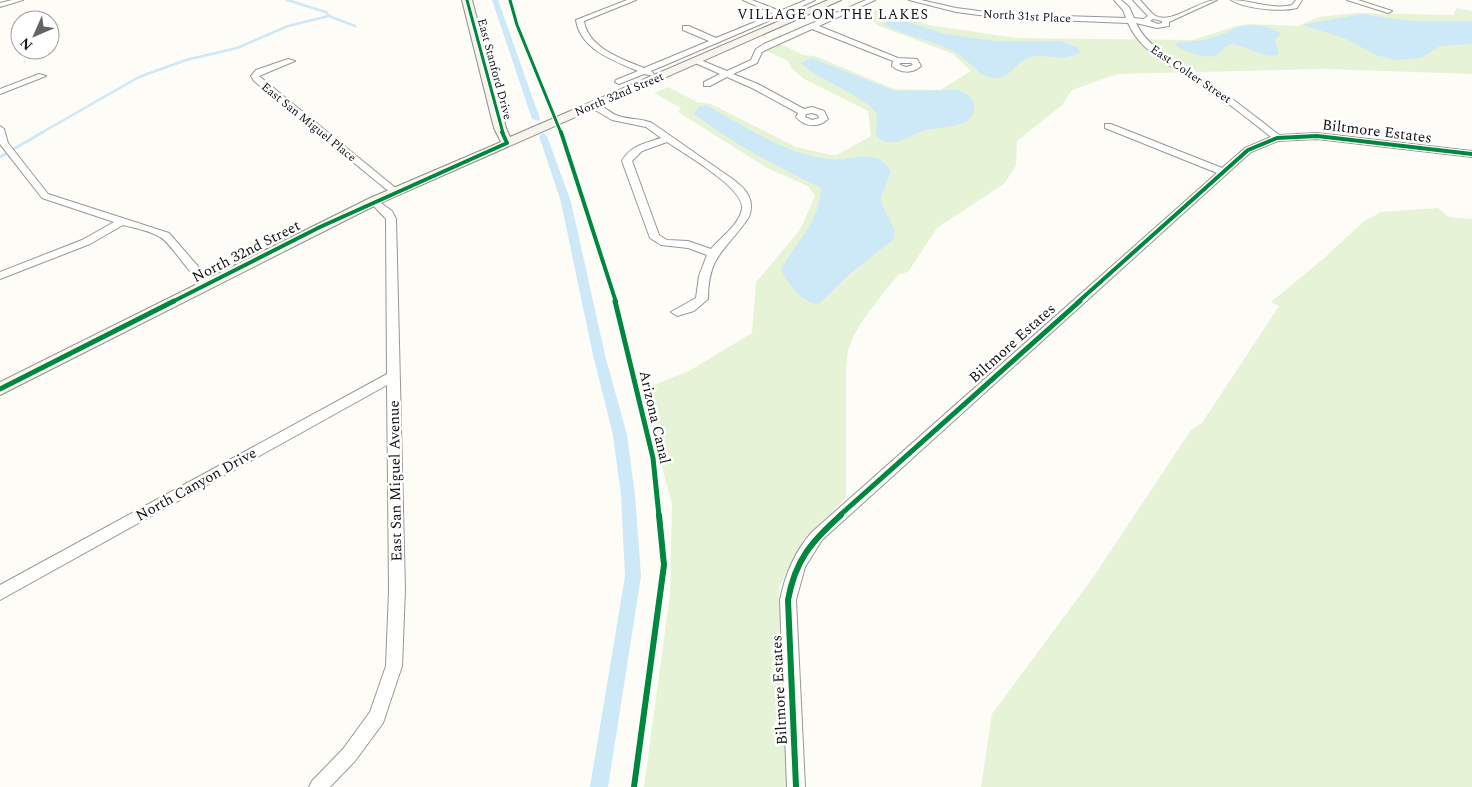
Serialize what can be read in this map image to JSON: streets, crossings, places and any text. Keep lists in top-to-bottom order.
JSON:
{
  "streets": {
    "main road": ["East Stanford Drive", "North 32nd Street"],
    "street": [
      "North 31st Place",
      "East Colter Street",
      "East San Miguel Place",
      "Biltmore Estates",
      "East San Miguel Avenue",
      "North Canyon Drive"
    ],
    "cycle path": ["Arizona Canal"]
  },
  "crossings": [
    ["North 31st Place", "East Colter Street"],
    ["East Stanford Drive", "North 32nd Street"],
    ["East Colter Street", "Biltmore Estates"],
    ["North 32nd Street", "East San Miguel Place"],
    ["North 32nd Street", "East San Miguel Avenue"],
    ["East San Miguel Avenue", "North Canyon Drive"]
  ],
  "districts": ["VILLAGE ON THE LAKES"],
  "north": "bottom left"
}
